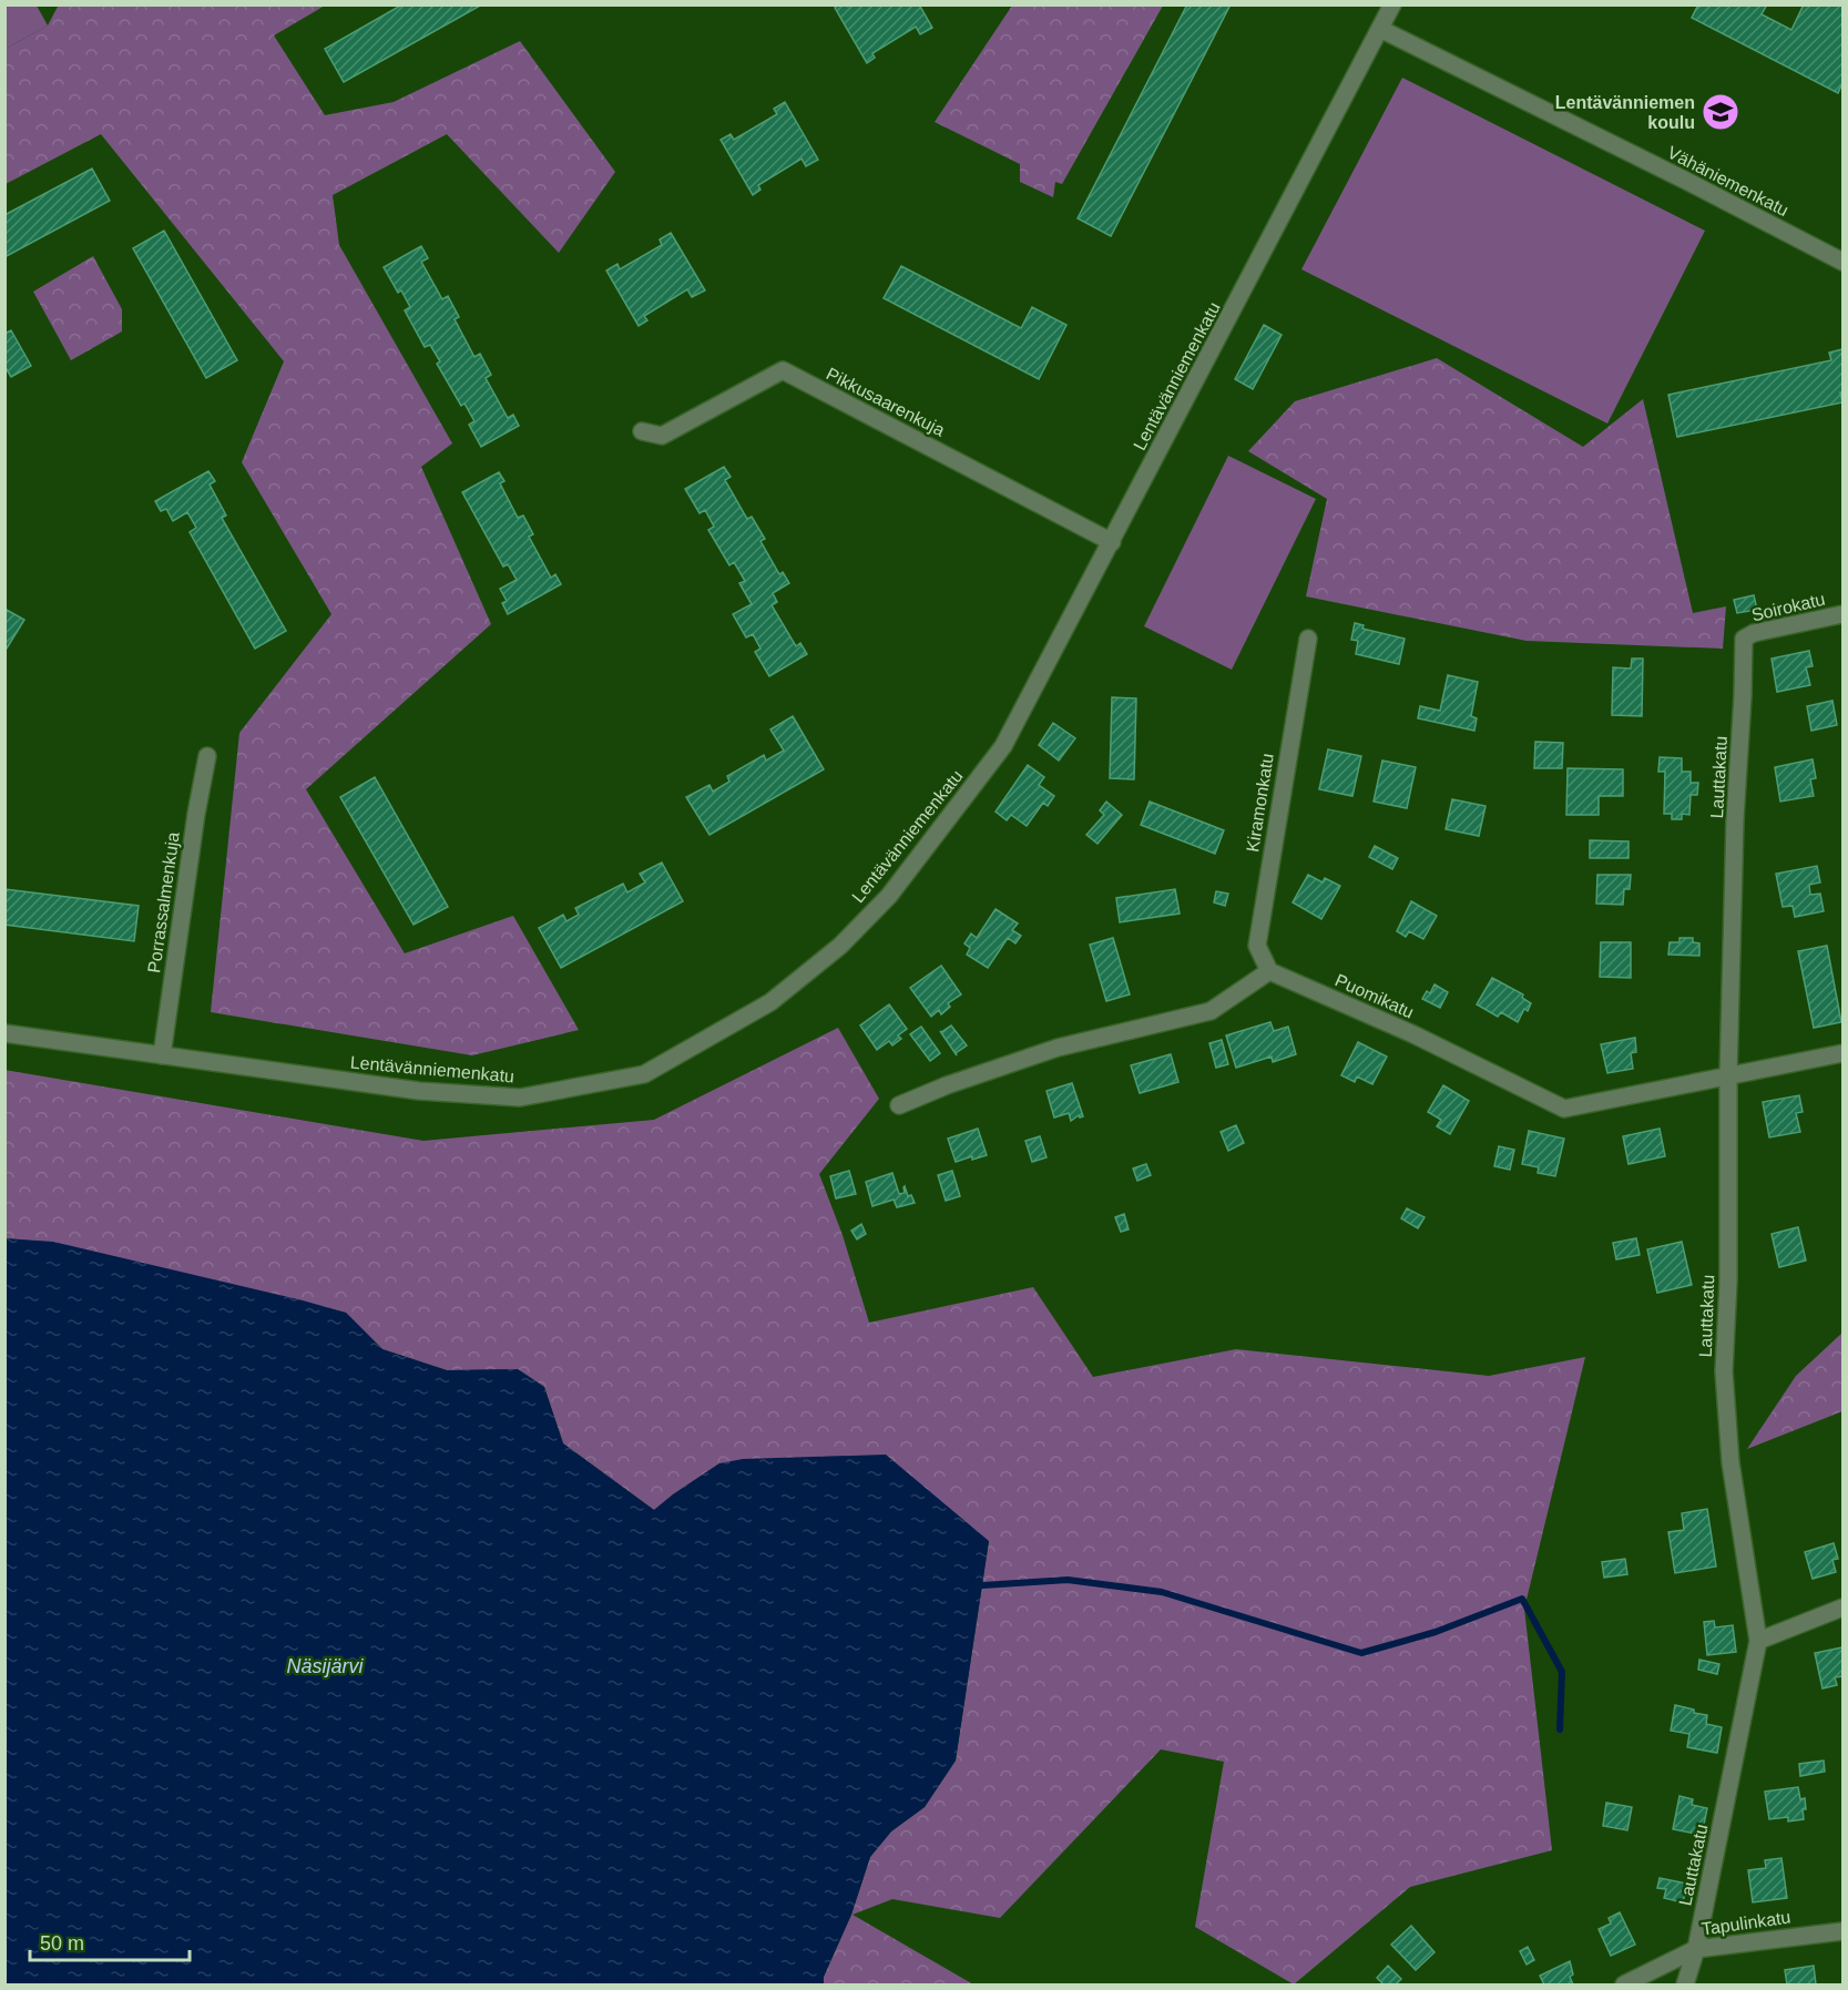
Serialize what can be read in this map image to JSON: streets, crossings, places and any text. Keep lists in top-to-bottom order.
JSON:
{
  "streets": {
    "street": [
      "Vähäniemenkatu",
      "Lentävänniemenkatu",
      "Pikkusaarenkuja",
      "Soirokatu",
      "Lauttakatu",
      "Kiramonkatu",
      "Porrassalmenkuja",
      "Puomikatu",
      "Tapulinkatu"
    ]
  },
  "crossings": [
    ["Vähäniemenkatu", "Lentävänniemenkatu"],
    ["Lentävänniemenkatu", "Pikkusaarenkuja"],
    ["Lentävänniemenkatu", "Porrassalmenkuja"],
    ["Soirokatu", "Lauttakatu"],
    ["Lauttakatu", "Puomikatu"],
    ["Lauttakatu", "Tapulinkatu"],
    ["Kiramonkatu", "Puomikatu"]
  ],
  "water": ["Näsijärvi"],
  "places": {
    "school or university": ["Lentävänniemen koulu"]
  },
  "scale_bar": "50 m"
}
